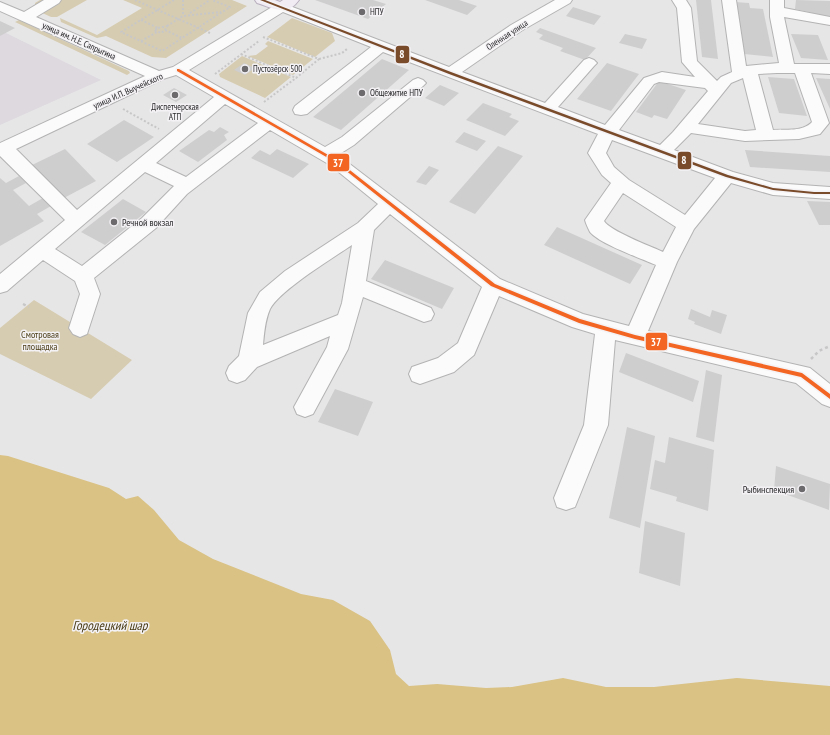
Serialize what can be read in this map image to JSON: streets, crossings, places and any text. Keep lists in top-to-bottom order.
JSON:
{
  "streets": {
    "street": ["Оленная улица", "улица им. Н.Е. Сапрыгина", "улица И.П. Выучейского"]
  },
  "crossings": [
    ["улица им. Н.Е. Сапрыгина", "улица И.П. Выучейского"]
  ],
  "water": ["Городецкий шар"],
  "parks": ["Смотровая площадка"],
  "places": [
    "НПУ",
    "Пустозёрск 500",
    "Общежитие НПУ",
    "Диспетчерская АТП",
    "Речной вокзал",
    "Рыбинспекция"
  ],
  "lines": ["transit line 8", "transit line 37"]
}
